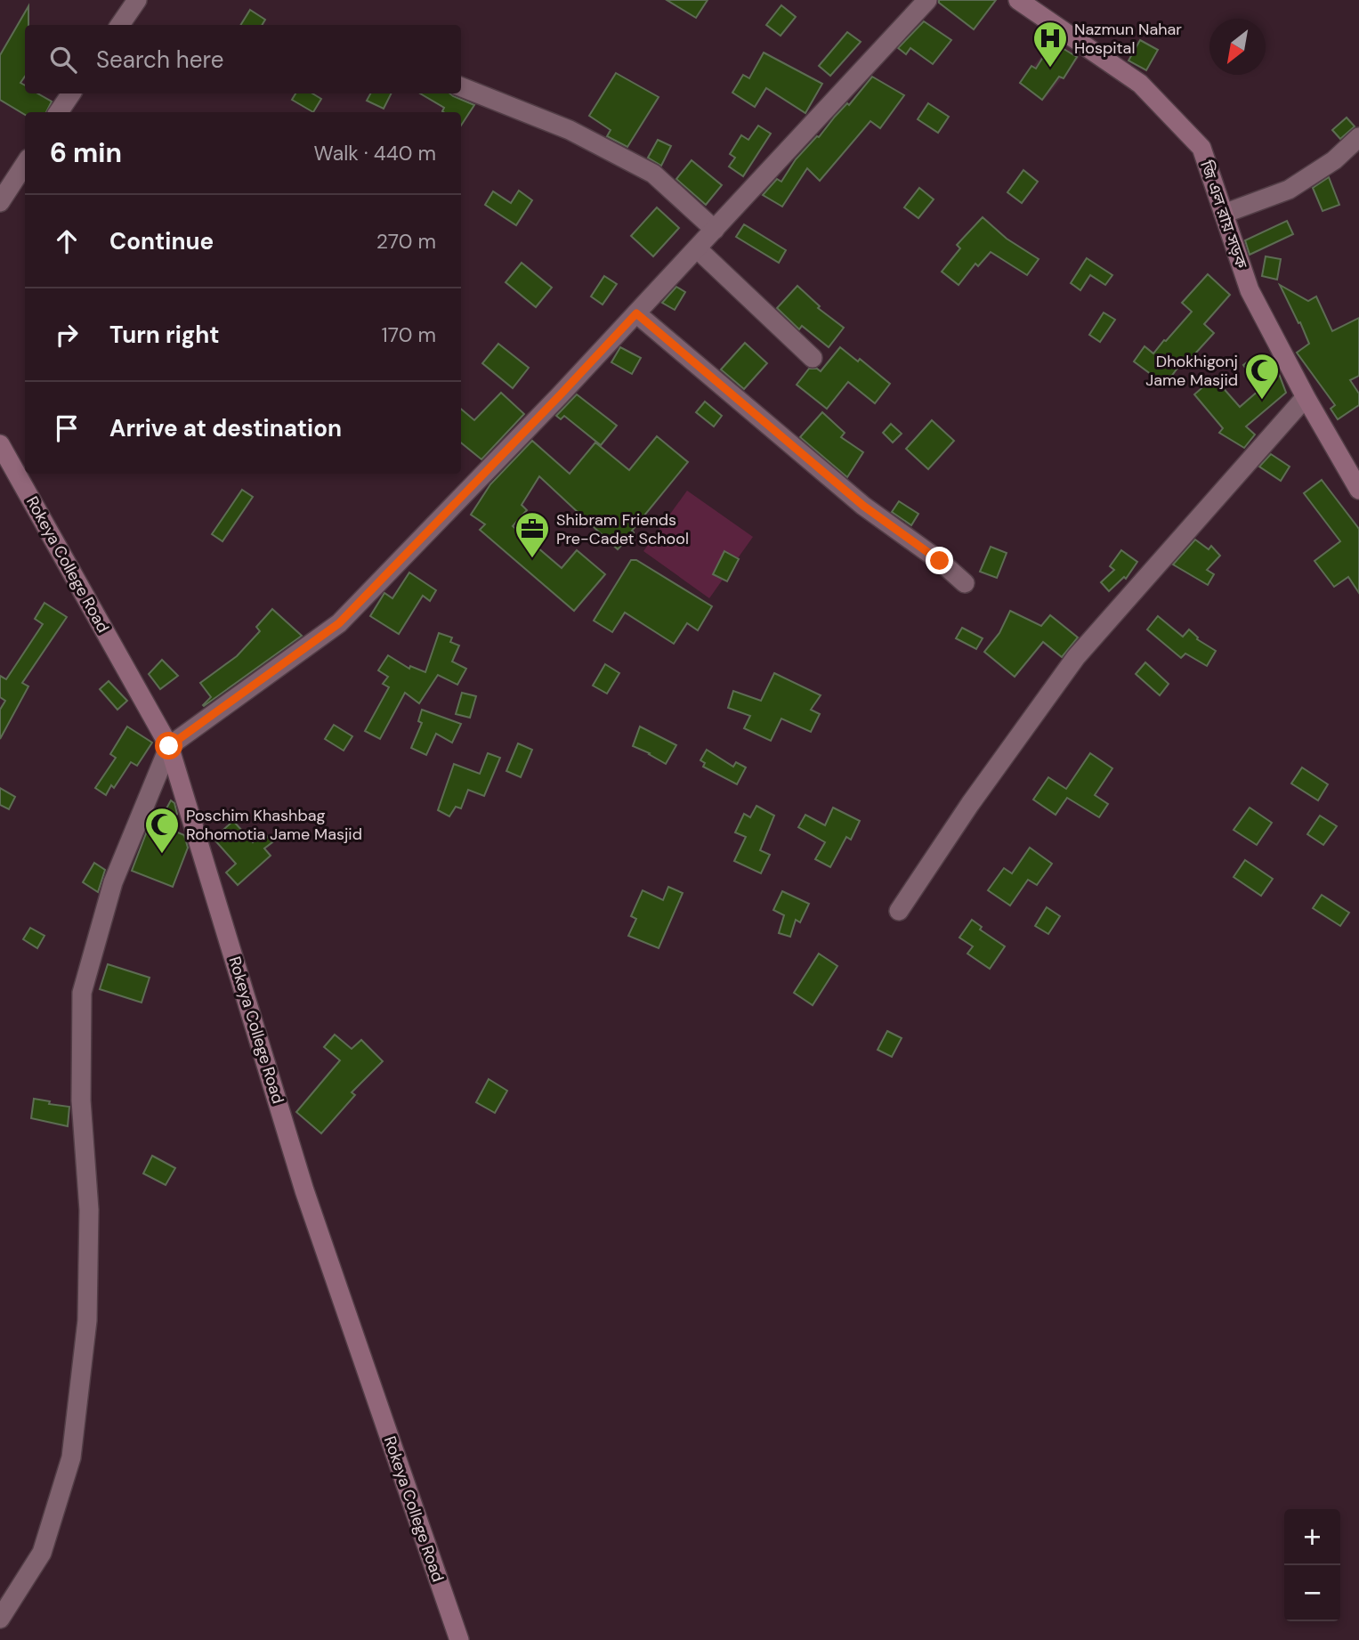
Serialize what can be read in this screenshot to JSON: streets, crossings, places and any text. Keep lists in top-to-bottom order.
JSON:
{
  "streets": {
    "street": ["জি এল রায় সড়ক", "Rokeya College Road"]
  },
  "places": {
    "hospital": ["Nazmun Nahar Hospital"],
    "mosque": ["Dhokhigonj Jame Masjid", "Poschim Khashbag Rohomotia Jame Masjid"],
    "office": ["Shibram Friends Pre-Cadet School"]
  },
  "north": "bottom left",
  "page": {
    "search": "Search here",
    "heading": ["6 min", "Walk · 440 m"],
    "list": [
      ["Continue", "270 m"],
      ["Turn right", "170 m"],
      "Arrive at destination"
    ],
    "map_buttons": ["+", "−"]
  }
}
